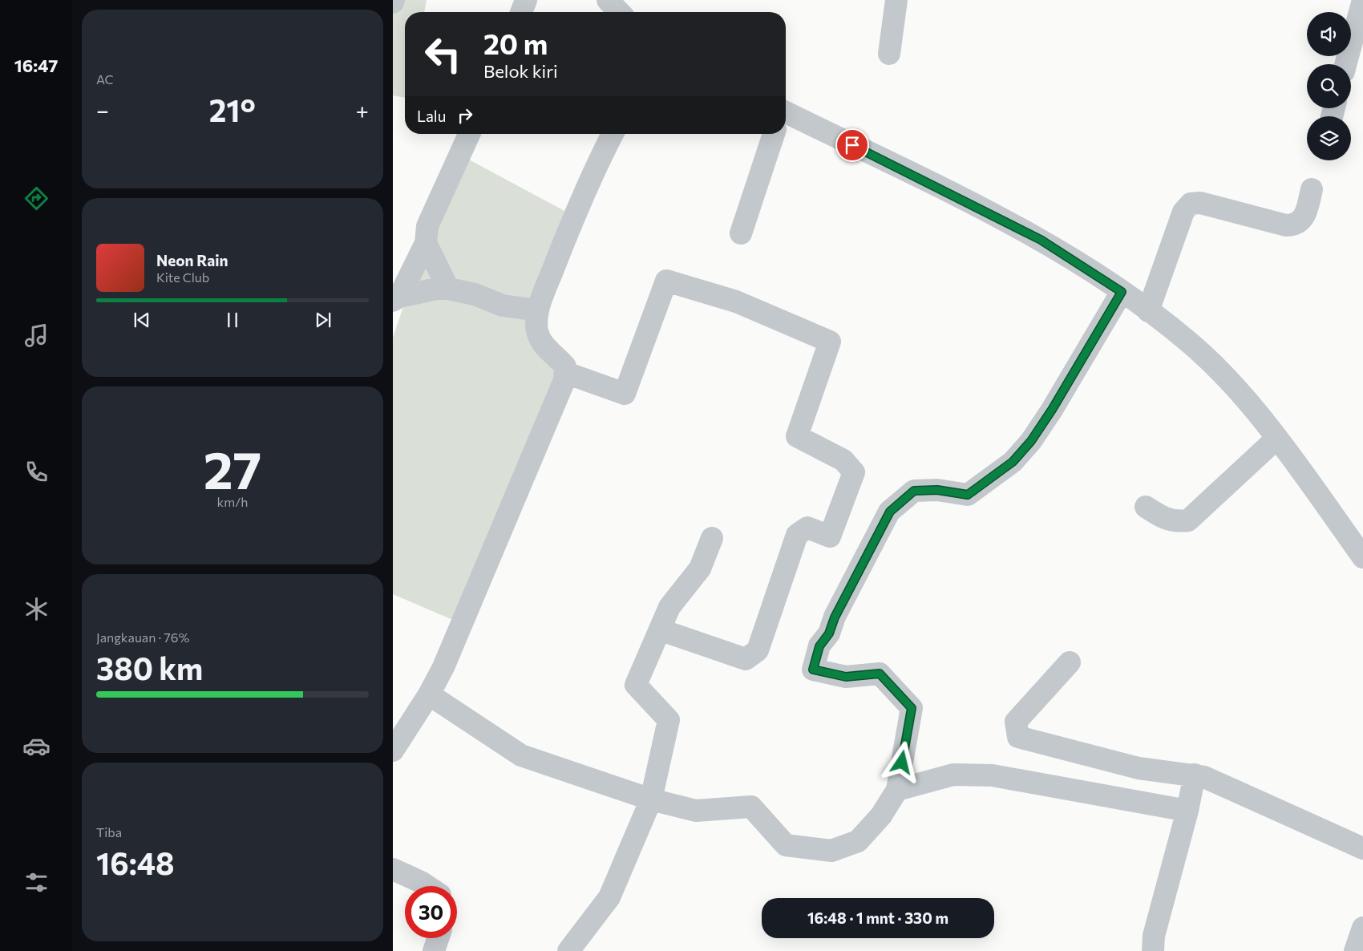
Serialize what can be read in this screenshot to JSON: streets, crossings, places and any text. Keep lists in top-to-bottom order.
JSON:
{
  "page": {
    "tabs": "16:47",
    "tile": [
      "AC",
      ["27", "km/h"],
      ["Jangkauan · 76%", "380 km"],
      ["Tiba", "16:48"]
    ],
    "turn": ["20 m", "Belok kiri"],
    "heat": ["−", "21°", "+"],
    "then": "Lalu",
    "song": ["Neon Rain", "Kite Club"],
    "limit": "30",
    "trip": "16:48 · 1 mnt · 330 m"
  }
}
